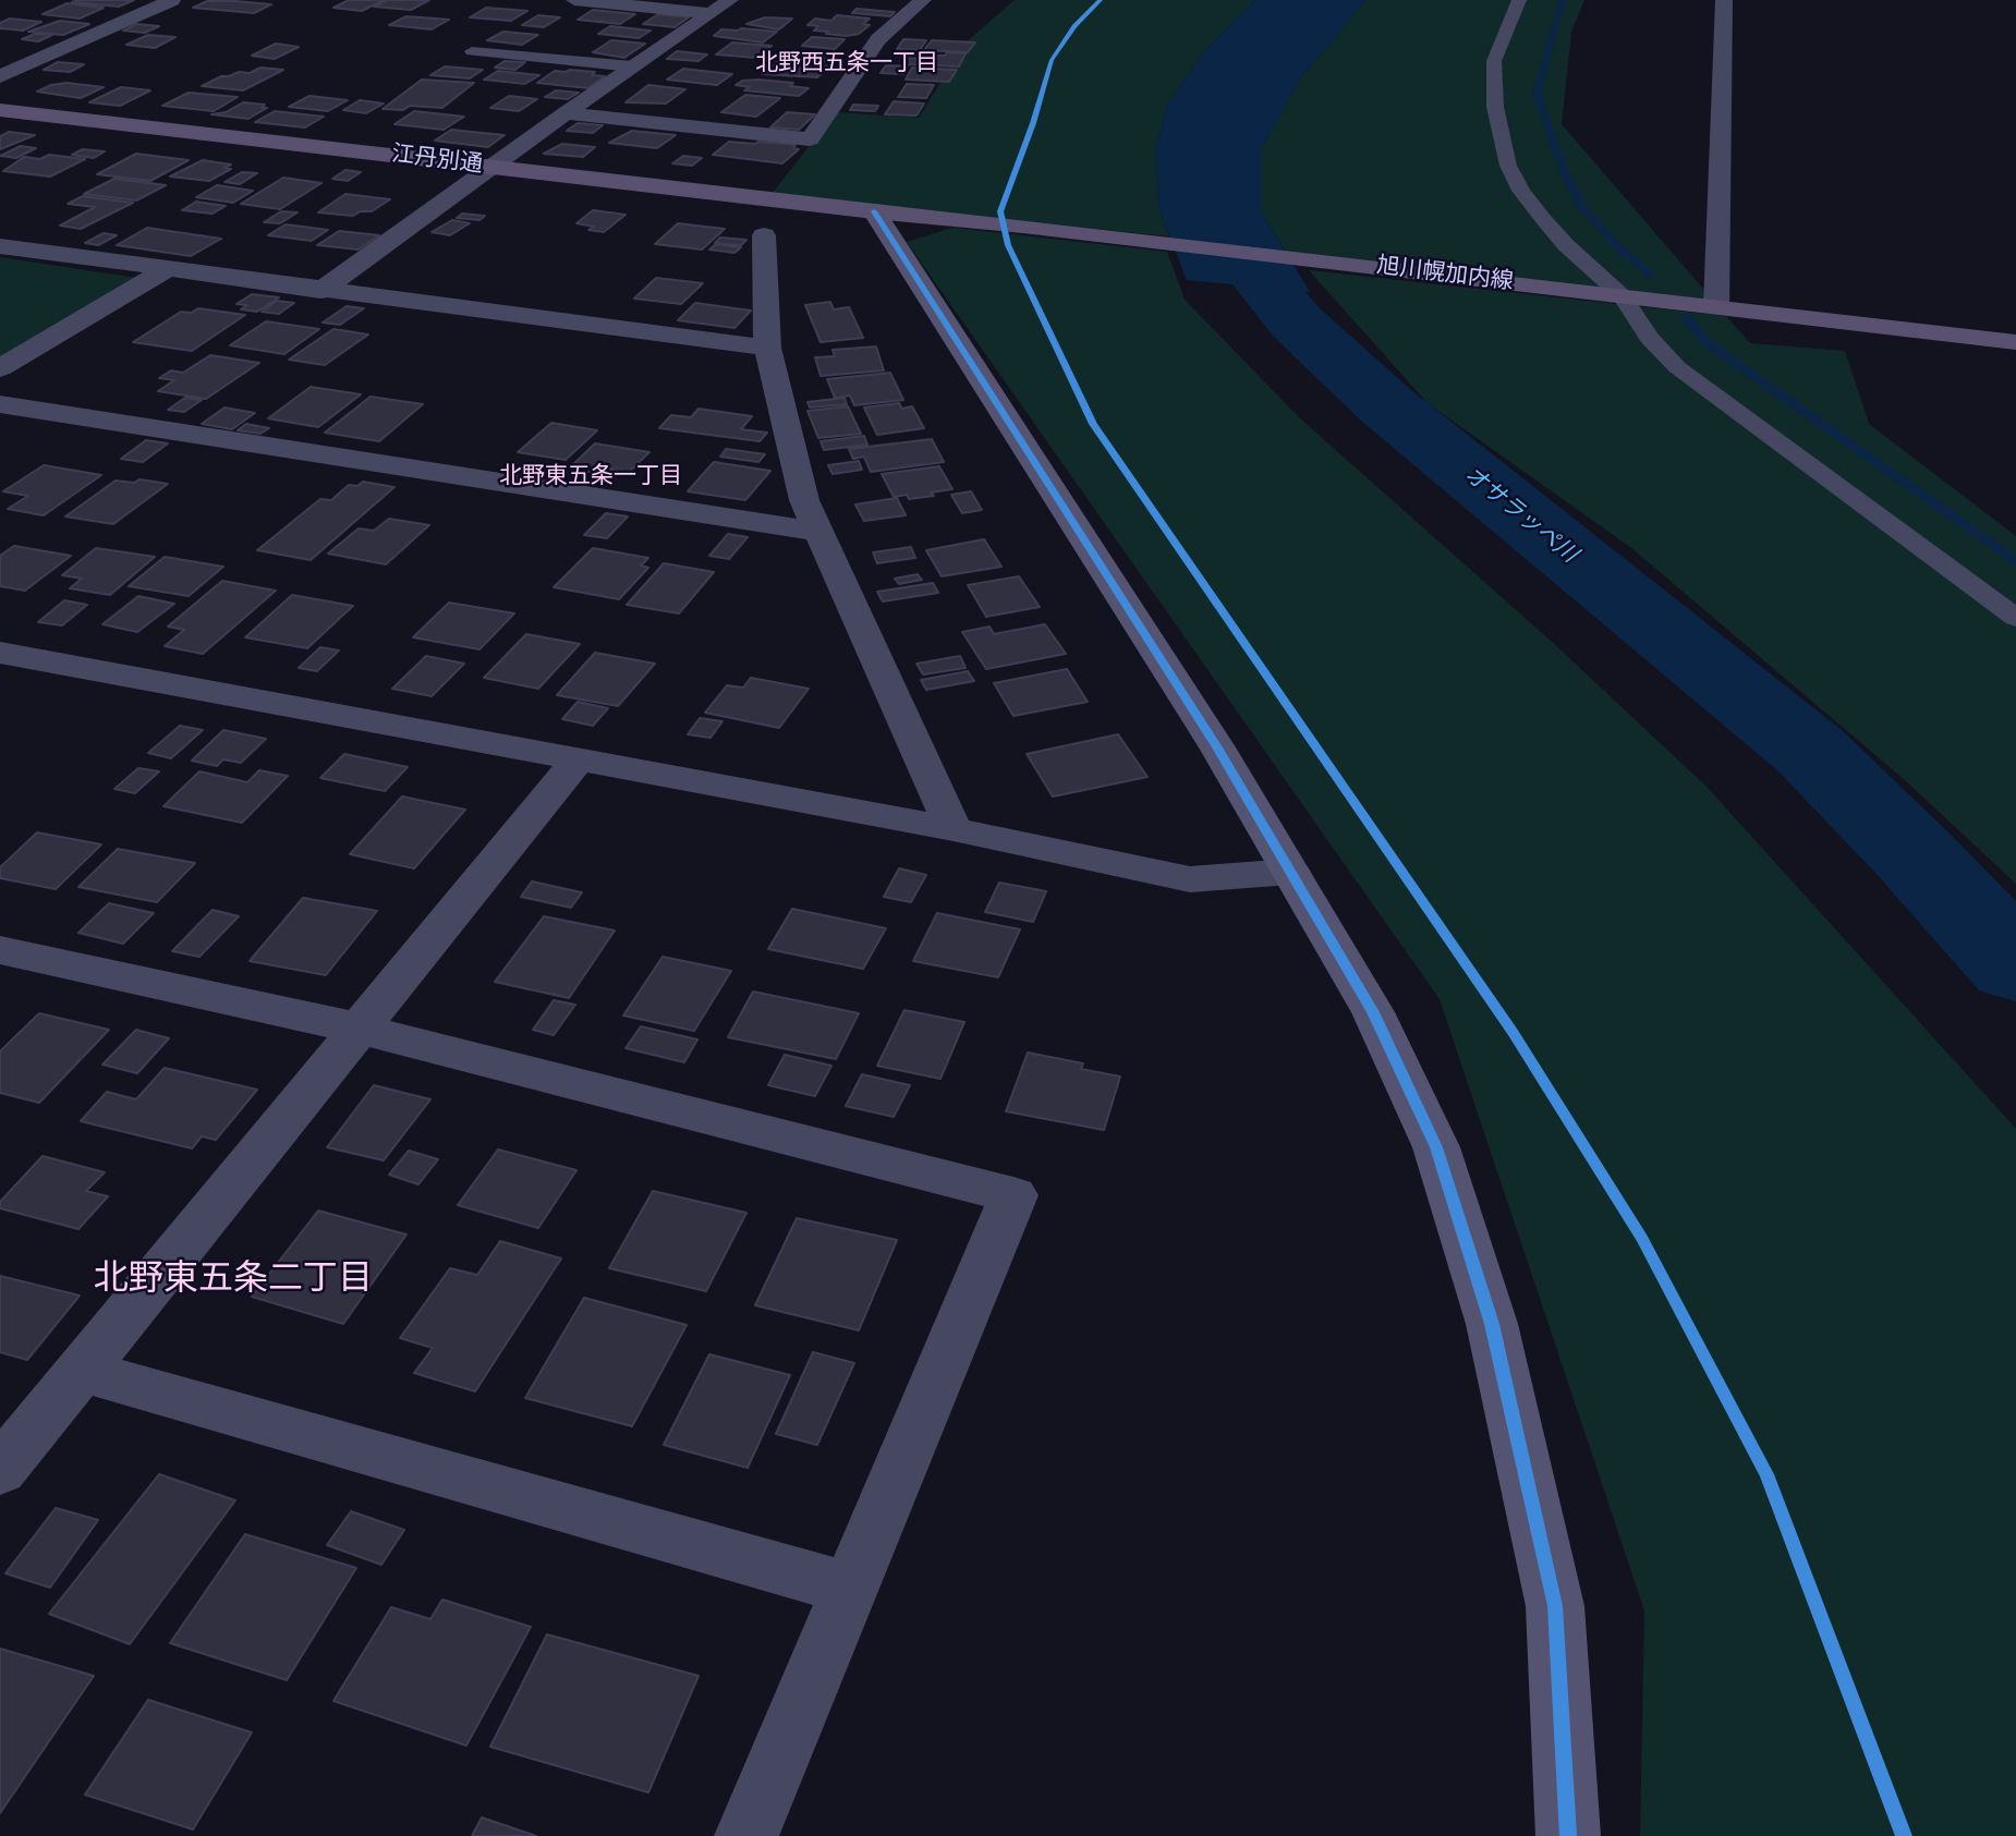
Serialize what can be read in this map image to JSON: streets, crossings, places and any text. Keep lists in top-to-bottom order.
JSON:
{
  "streets": {
    "main road": ["江丹別通", "旭川幌加内線"]
  },
  "crossings": [
    ["江丹別通", "旭川幌加内線"]
  ],
  "districts": ["北野西五条一丁目", "北野東五条一丁目", "北野東五条二丁目"],
  "water": ["オサラッペ川"]
}
